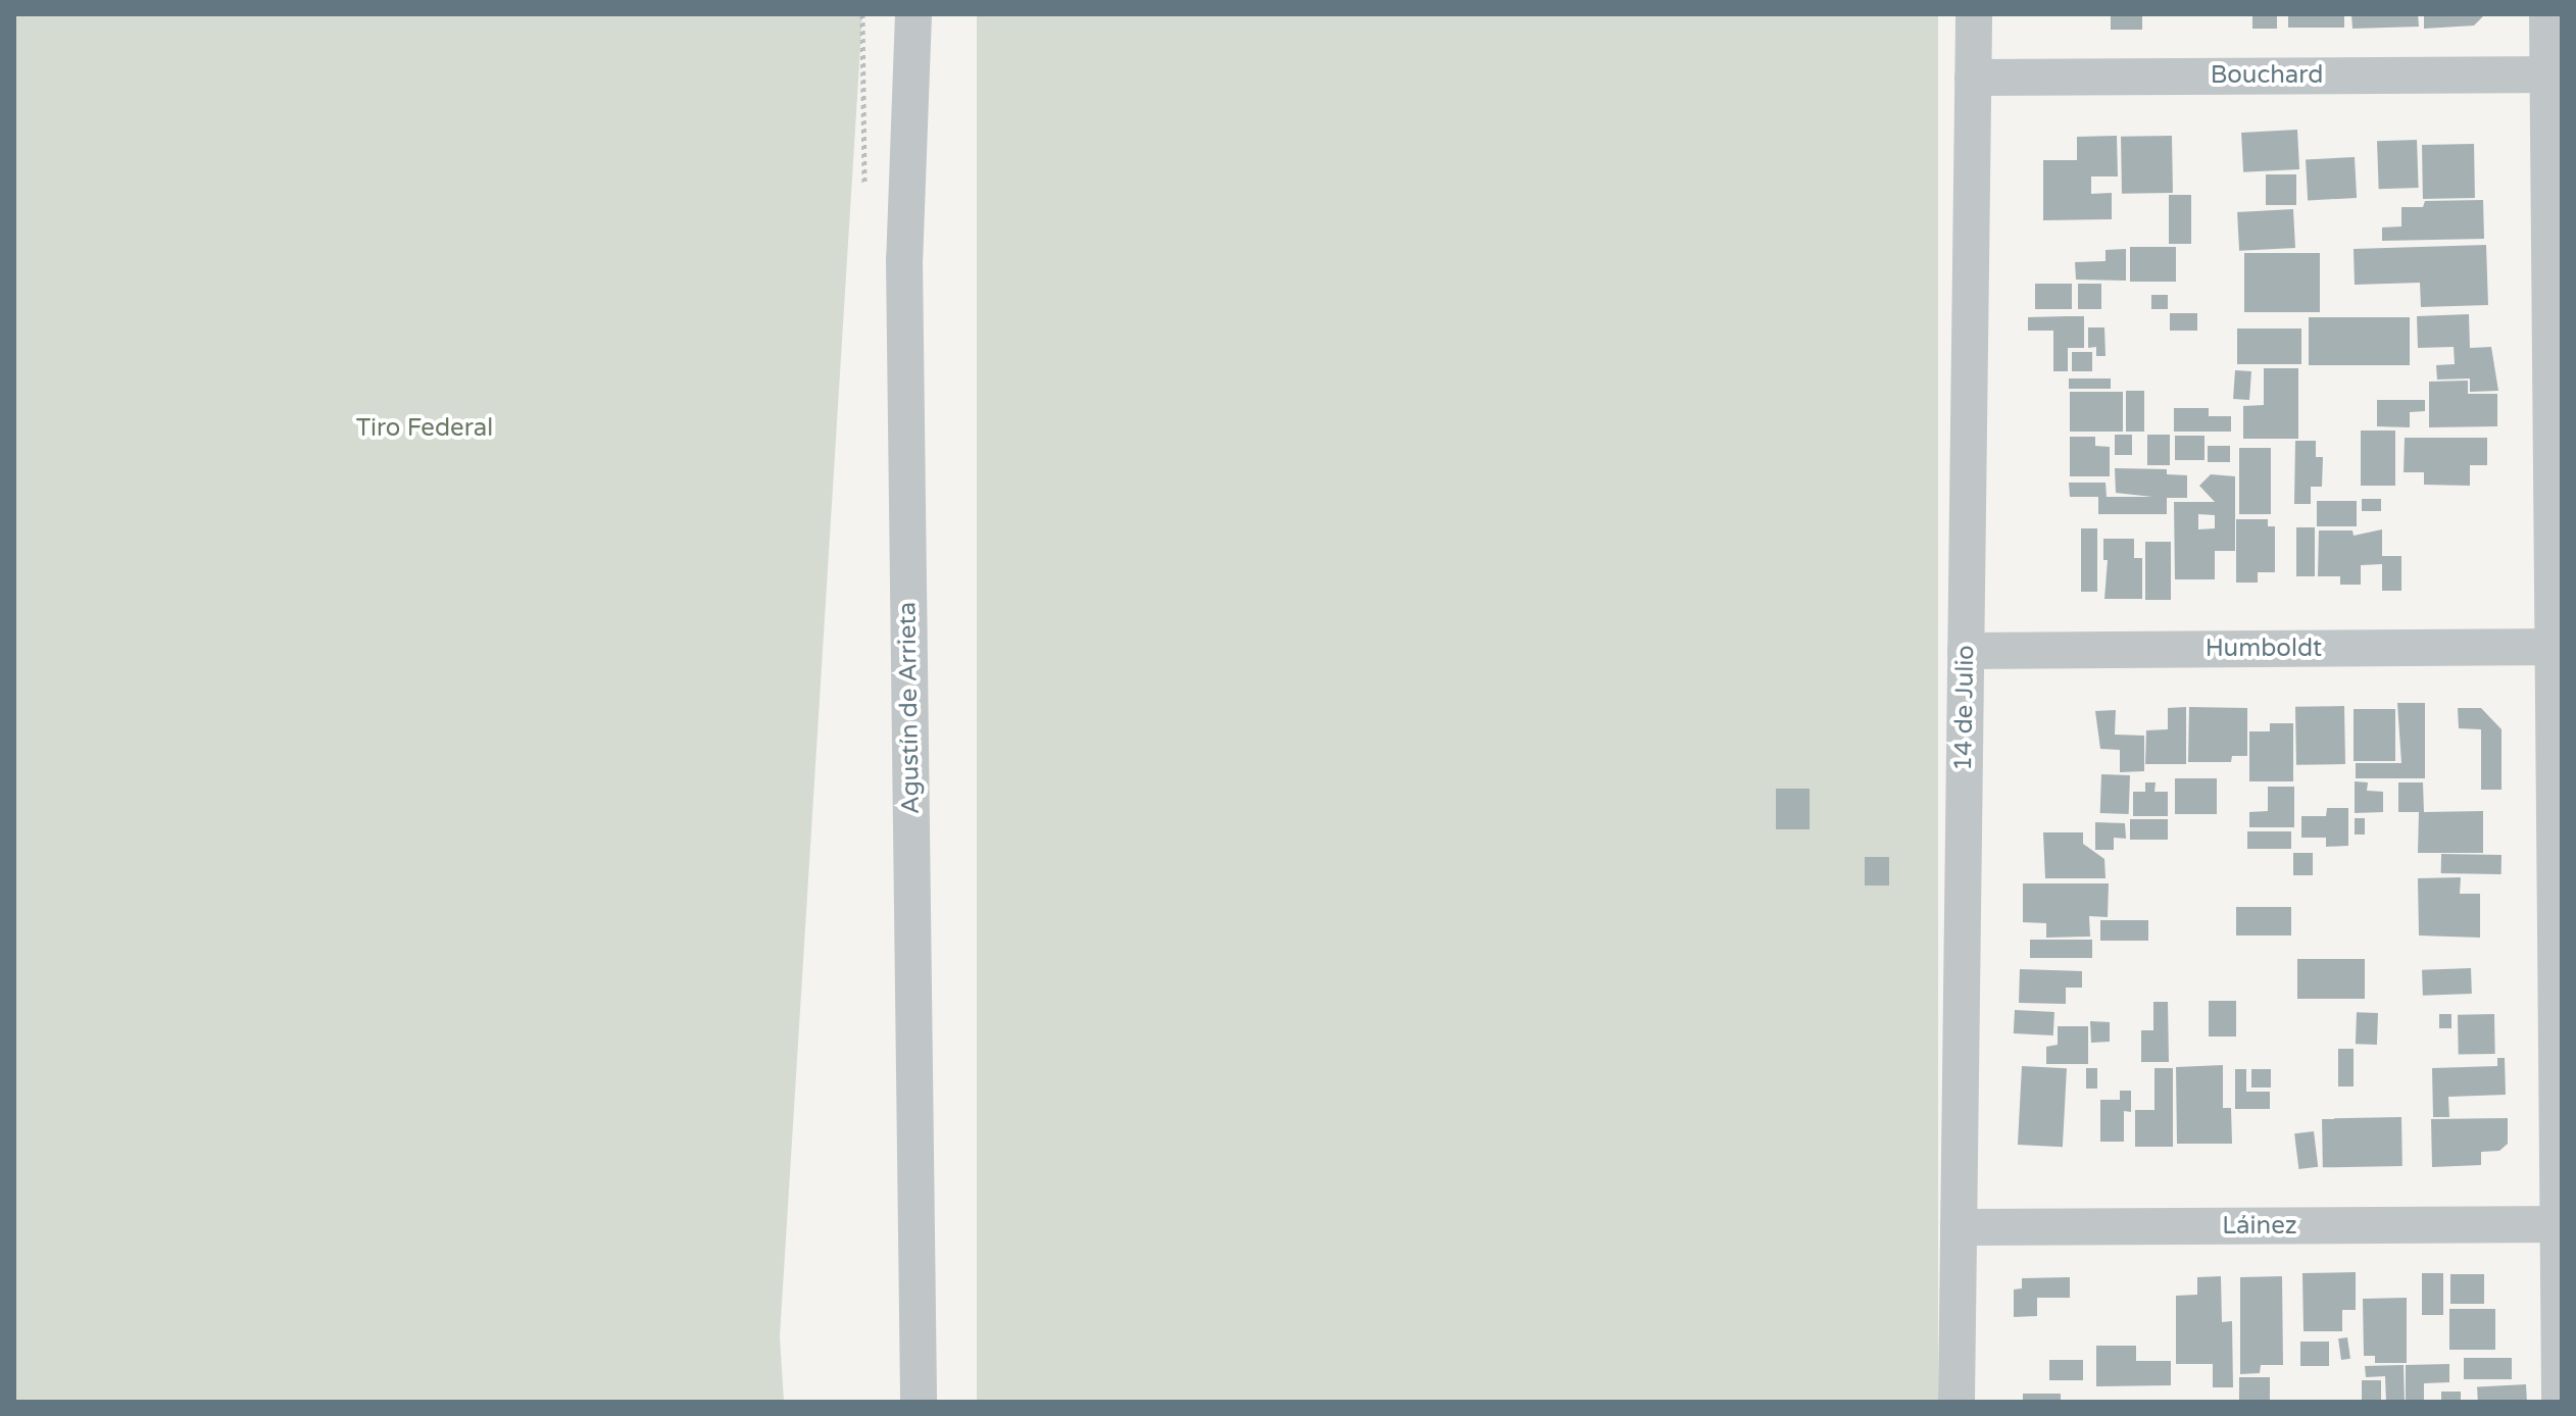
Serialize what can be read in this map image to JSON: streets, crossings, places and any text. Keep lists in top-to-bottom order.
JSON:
{
  "streets": {
    "street": [
      "Bouchard",
      "Humboldt",
      "Agustín de Arrieta",
      "14 de Julio",
      "Láinez"
    ]
  },
  "crossings": [
    ["Bouchard", "14 de Julio"],
    ["Humboldt", "14 de Julio"],
    ["14 de Julio", "Láinez"]
  ],
  "parks": ["Tiro Federal"]
}
